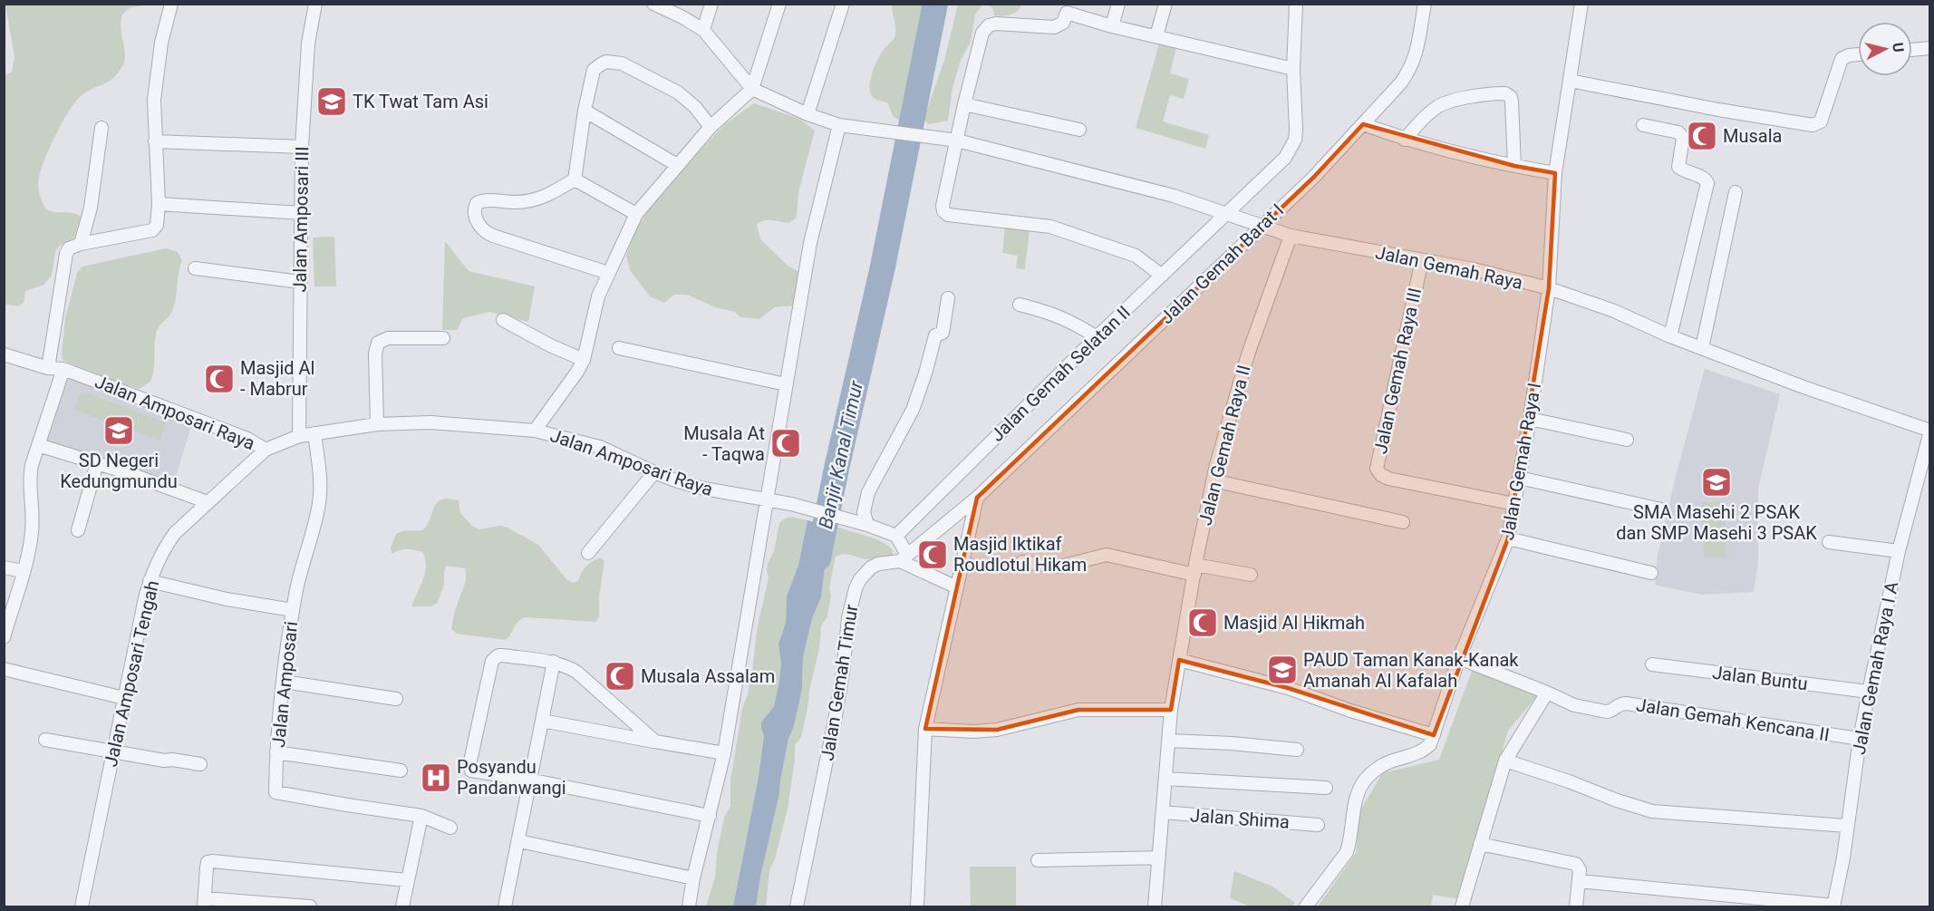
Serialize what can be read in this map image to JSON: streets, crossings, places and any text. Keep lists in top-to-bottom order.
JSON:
{
  "streets": {
    "street": [
      "Jalan Amposari III",
      "Jalan Gemah Barat I",
      "Jalan Gemah Raya",
      "Jalan Gemah Raya III",
      "Jalan Gemah Selatan II",
      "Jalan Amposari Raya",
      "Jalan Gemah Raya II",
      "Jalan Gemah Raya I",
      "Jalan Gemah Raya I A",
      "Jalan Amposari Tengah",
      "Jalan Buntu",
      "Jalan Gemah Timur",
      "Jalan Amposari",
      "Jalan Gemah Kencana II",
      "Jalan Shima"
    ]
  },
  "crossings": [
    ["Jalan Amposari III", "Jalan Amposari Raya"],
    ["Jalan Gemah Barat I", "Jalan Gemah Raya"],
    ["Jalan Gemah Barat I", "Jalan Gemah Timur"],
    ["Jalan Gemah Raya", "Jalan Gemah Raya III"],
    ["Jalan Gemah Raya", "Jalan Gemah Selatan II"],
    ["Jalan Gemah Raya", "Jalan Gemah Raya II"],
    ["Jalan Gemah Raya", "Jalan Gemah Raya I"],
    ["Jalan Gemah Raya", "Jalan Gemah Raya I A"],
    ["Jalan Gemah Raya III", "Jalan Gemah Raya I"],
    ["Jalan Gemah Selatan II", "Jalan Amposari Raya"],
    ["Jalan Amposari Raya", "Jalan Amposari Tengah"],
    ["Jalan Amposari Raya", "Jalan Amposari"],
    ["Jalan Gemah Raya II", "Jalan Shima"],
    ["Jalan Gemah Raya I", "Jalan Gemah Kencana II"],
    ["Jalan Gemah Raya I A", "Jalan Buntu"],
    ["Jalan Gemah Raya I A", "Jalan Gemah Kencana II"]
  ],
  "water": ["Banjir Kanal Timur"],
  "places": {
    "school or university": [
      "TK Twat Tam Asi",
      "SD Negeri Kedungmundu",
      "SMA Masehi 2 PSAK dan SMP Masehi 3 PSAK",
      "PAUD Taman Kanak-Kanak Amanah Al Kafalah"
    ],
    "mosque": [
      "Musala",
      "Masjid Al - Mabrur",
      "Musala At - Taqwa",
      "Masjid Iktikaf Roudlotul Hikam",
      "Masjid Al Hikmah",
      "Musala Assalam"
    ],
    "hospital": ["Posyandu Pandanwangi"]
  },
  "north": "right"
}
